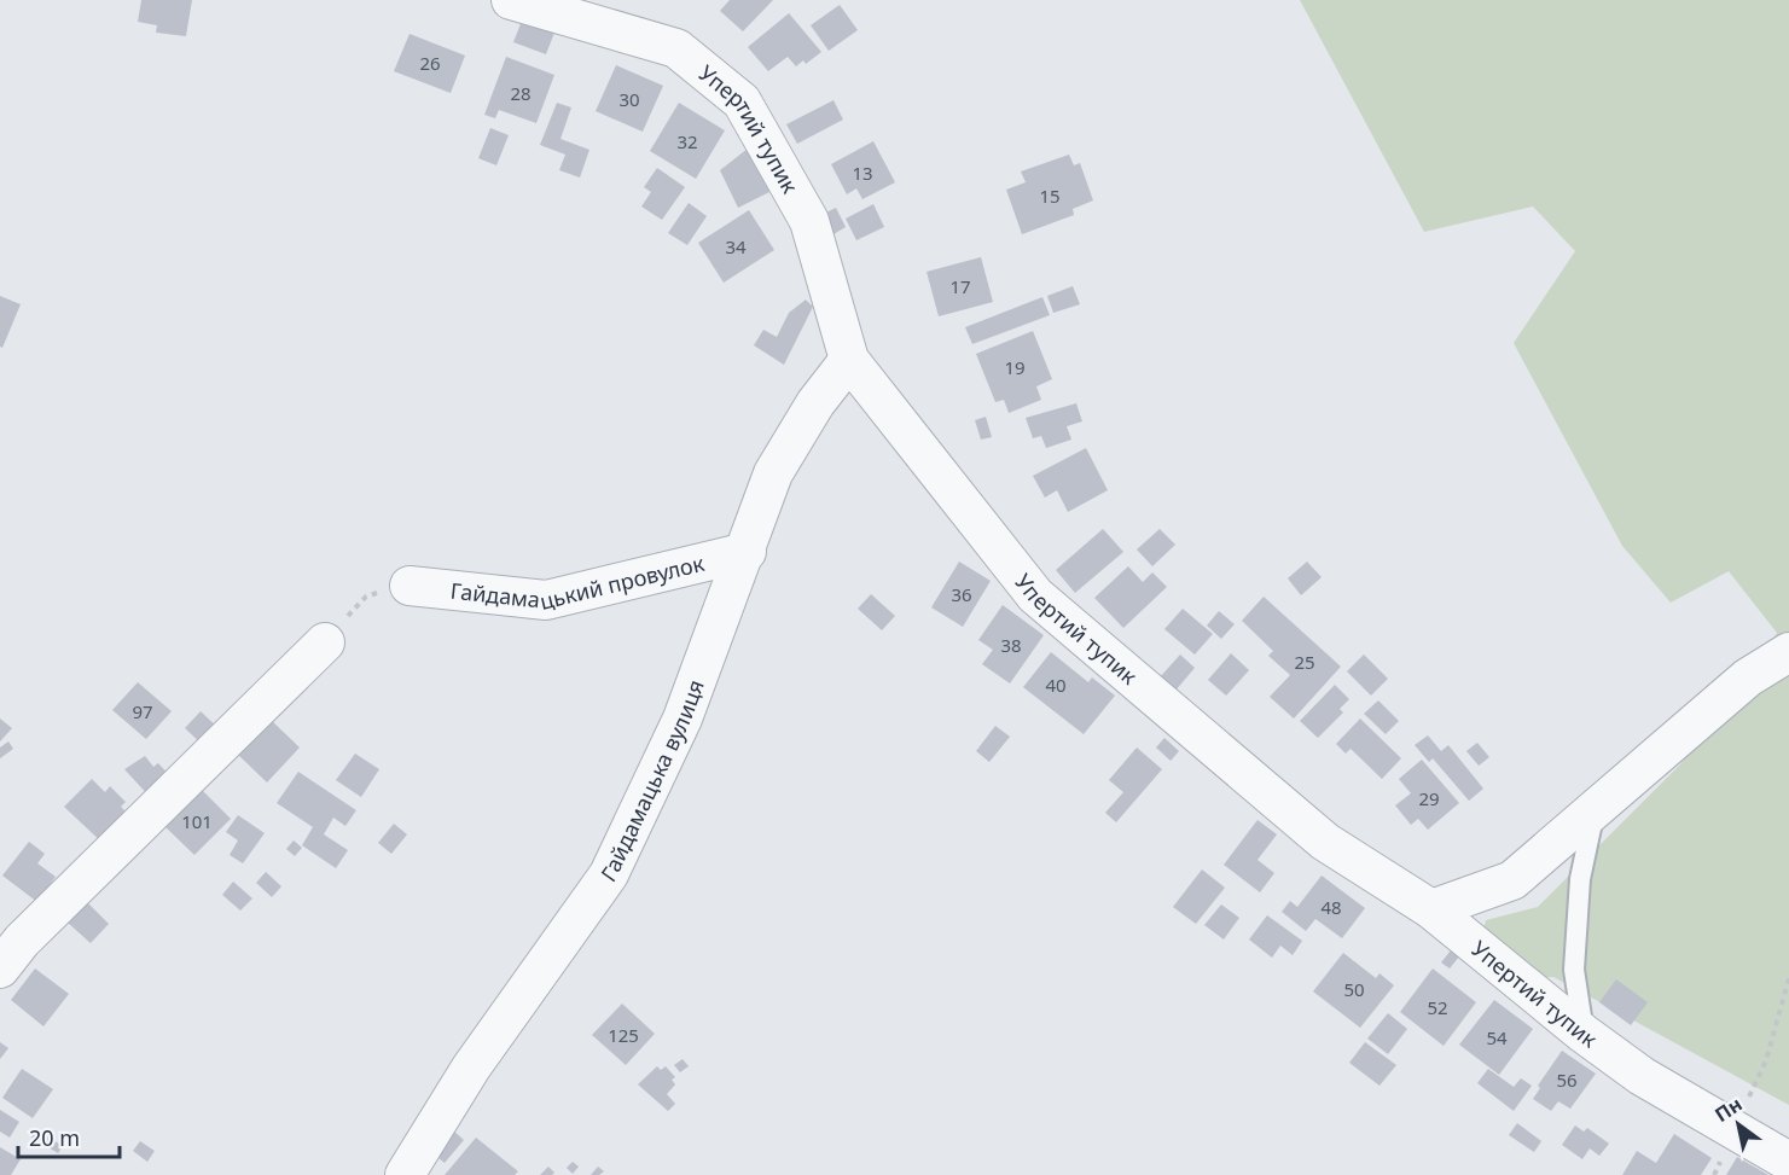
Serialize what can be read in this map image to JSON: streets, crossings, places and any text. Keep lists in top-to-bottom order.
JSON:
{
  "streets": {
    "street": ["Упертий тупик", "Гайдамацький провулок", "Гайдамацька вулиця"]
  },
  "crossings": [
    ["Упертий тупик", "Гайдамацька вулиця"],
    ["Гайдамацький провулок", "Гайдамацька вулиця"]
  ],
  "house_numbers": [
    "26",
    "28",
    "30",
    "32",
    "13",
    "15",
    "34",
    "17",
    "19",
    "36",
    "38",
    "25",
    "40",
    "97",
    "29",
    "101",
    "48",
    "50",
    "52",
    "125",
    "54",
    "56"
  ],
  "scale_bar": "20 m",
  "north": "top left"
}
